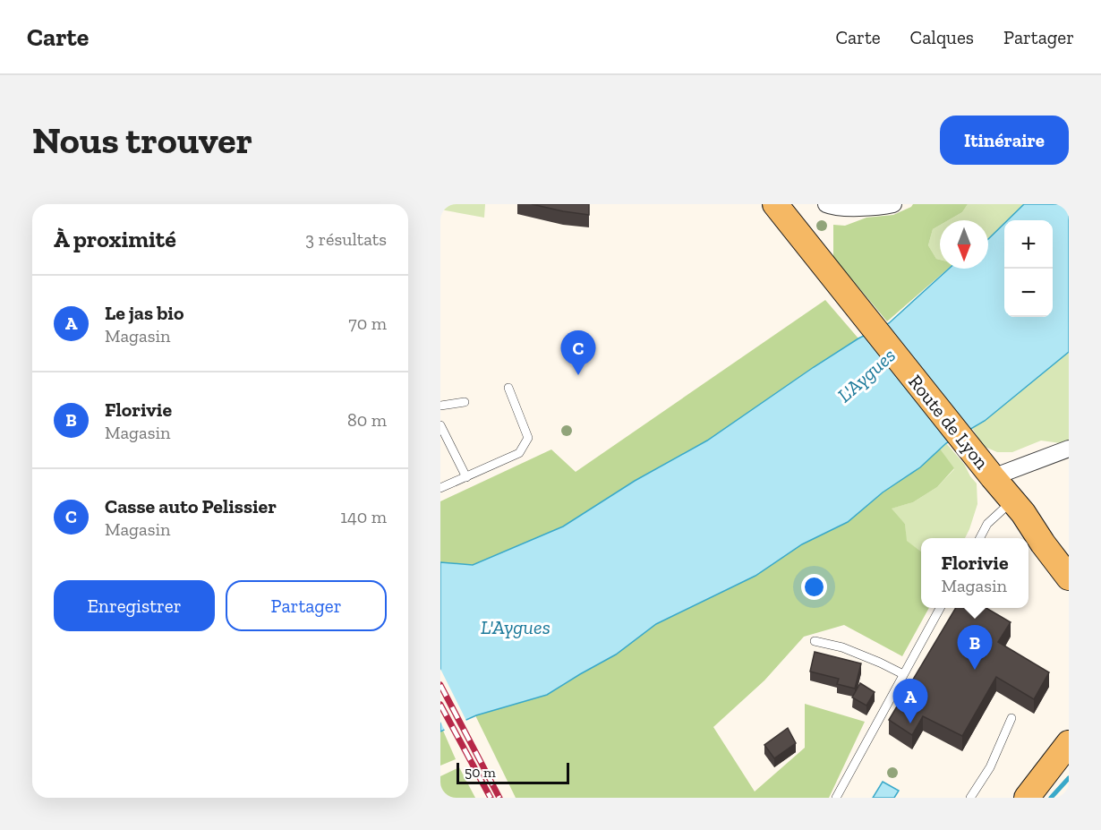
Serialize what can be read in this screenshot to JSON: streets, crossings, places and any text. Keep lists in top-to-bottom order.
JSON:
{
  "streets": {
    "main road": ["Route de Lyon"]
  },
  "water": ["L'Aygues"],
  "scale_bar": "50 m",
  "north": "bottom",
  "page": {
    "header": "Carte",
    "nav": ["Carte", "Calques", "Partager"],
    "buttons": [
      "Itinéraire",
      ["Enregistrer", "Partager"]
    ],
    "title": "Nous trouver",
    "heading": ["À proximité", "3 résultats"],
    "map_buttons": ["+", "−"],
    "list": [
      {
        "mark": "A",
        "name": "Le jas bio",
        "note": "Magasin",
        "value": "70 m"
      },
      {
        "mark": "B",
        "name": "Florivie",
        "note": "Magasin",
        "value": "80 m"
      },
      {
        "mark": "C",
        "name": "Casse auto Pelissier",
        "note": "Magasin",
        "value": "140 m"
      }
    ],
    "pins": ["C", "B", "A"],
    "popup": ["Florivie", "Magasin"],
    "scale": "50 m"
  }
}
